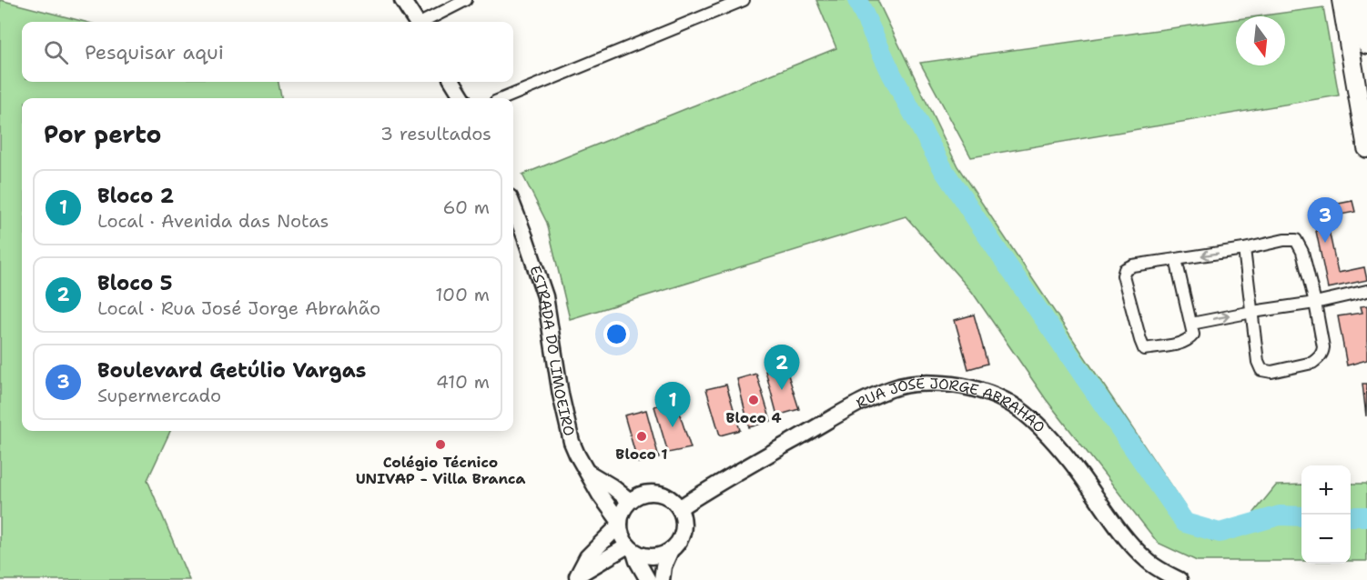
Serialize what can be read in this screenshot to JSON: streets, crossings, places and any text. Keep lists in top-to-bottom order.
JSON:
{
  "streets": {
    "main road": ["ESTRADA DO LIMOEIRO", "RUA JOSÉ JORGE ABRAHÃO"]
  },
  "crossings": [
    ["ESTRADA DO LIMOEIRO", "RUA JOSÉ JORGE ABRAHÃO"]
  ],
  "places": ["Bloco 4", "Bloco 1", "Colégio Técnico UNIVAP - Villa Branca"],
  "north": "bottom",
  "page": {
    "search": "Pesquisar aqui",
    "heading": ["Por perto", "3 resultados"],
    "list": [
      {
        "mark": "1",
        "name": "Bloco 2",
        "note": "Local · Avenida das Notas",
        "value": "60 m"
      },
      {
        "mark": "2",
        "name": "Bloco 5",
        "note": "Local · Rua José Jorge Abrahão",
        "value": "100 m"
      },
      {
        "mark": "3",
        "name": "Boulevard Getúlio Vargas",
        "note": "Supermercado",
        "value": "410 m"
      }
    ],
    "pins": ["3", "2", "1"],
    "map_buttons": ["+", "−"]
  }
}
